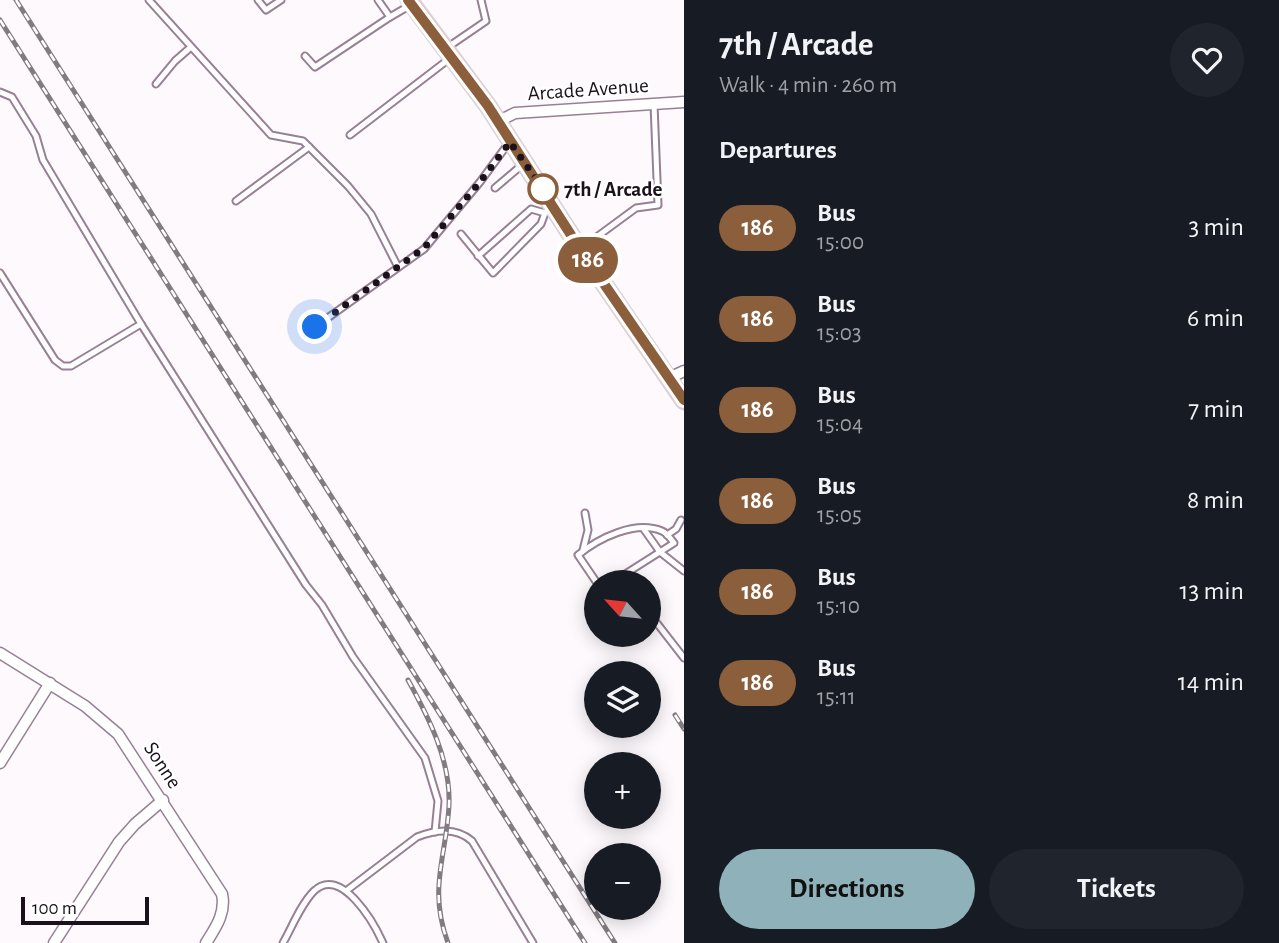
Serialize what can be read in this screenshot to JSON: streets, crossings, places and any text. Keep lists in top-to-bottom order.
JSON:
{
  "streets": {
    "street": ["Arcade Avenue", "Sonne"]
  },
  "places": ["7th / Arcade"],
  "lines": ["bus line 186"],
  "scale_bar": "100 m",
  "north": "top left",
  "page": {
    "on_map": "186",
    "heading": [
      ["7th / Arcade", "Walk · 4 min · 260 m"],
      "Departures"
    ],
    "list": [
      {
        "mark": "186",
        "name": "Bus",
        "note": "15:00",
        "value": "3 min"
      },
      {
        "mark": "186",
        "name": "Bus",
        "note": "15:03",
        "value": "6 min"
      },
      {
        "mark": "186",
        "name": "Bus",
        "note": "15:04",
        "value": "7 min"
      },
      {
        "mark": "186",
        "name": "Bus",
        "note": "15:05",
        "value": "8 min"
      },
      {
        "mark": "186",
        "name": "Bus",
        "note": "15:10",
        "value": "13 min"
      },
      {
        "mark": "186",
        "name": "Bus",
        "note": "15:11",
        "value": "14 min"
      }
    ],
    "map_buttons": ["+", "−"],
    "buttons": ["Directions", "Tickets"],
    "scale": "100 m"
  }
}
